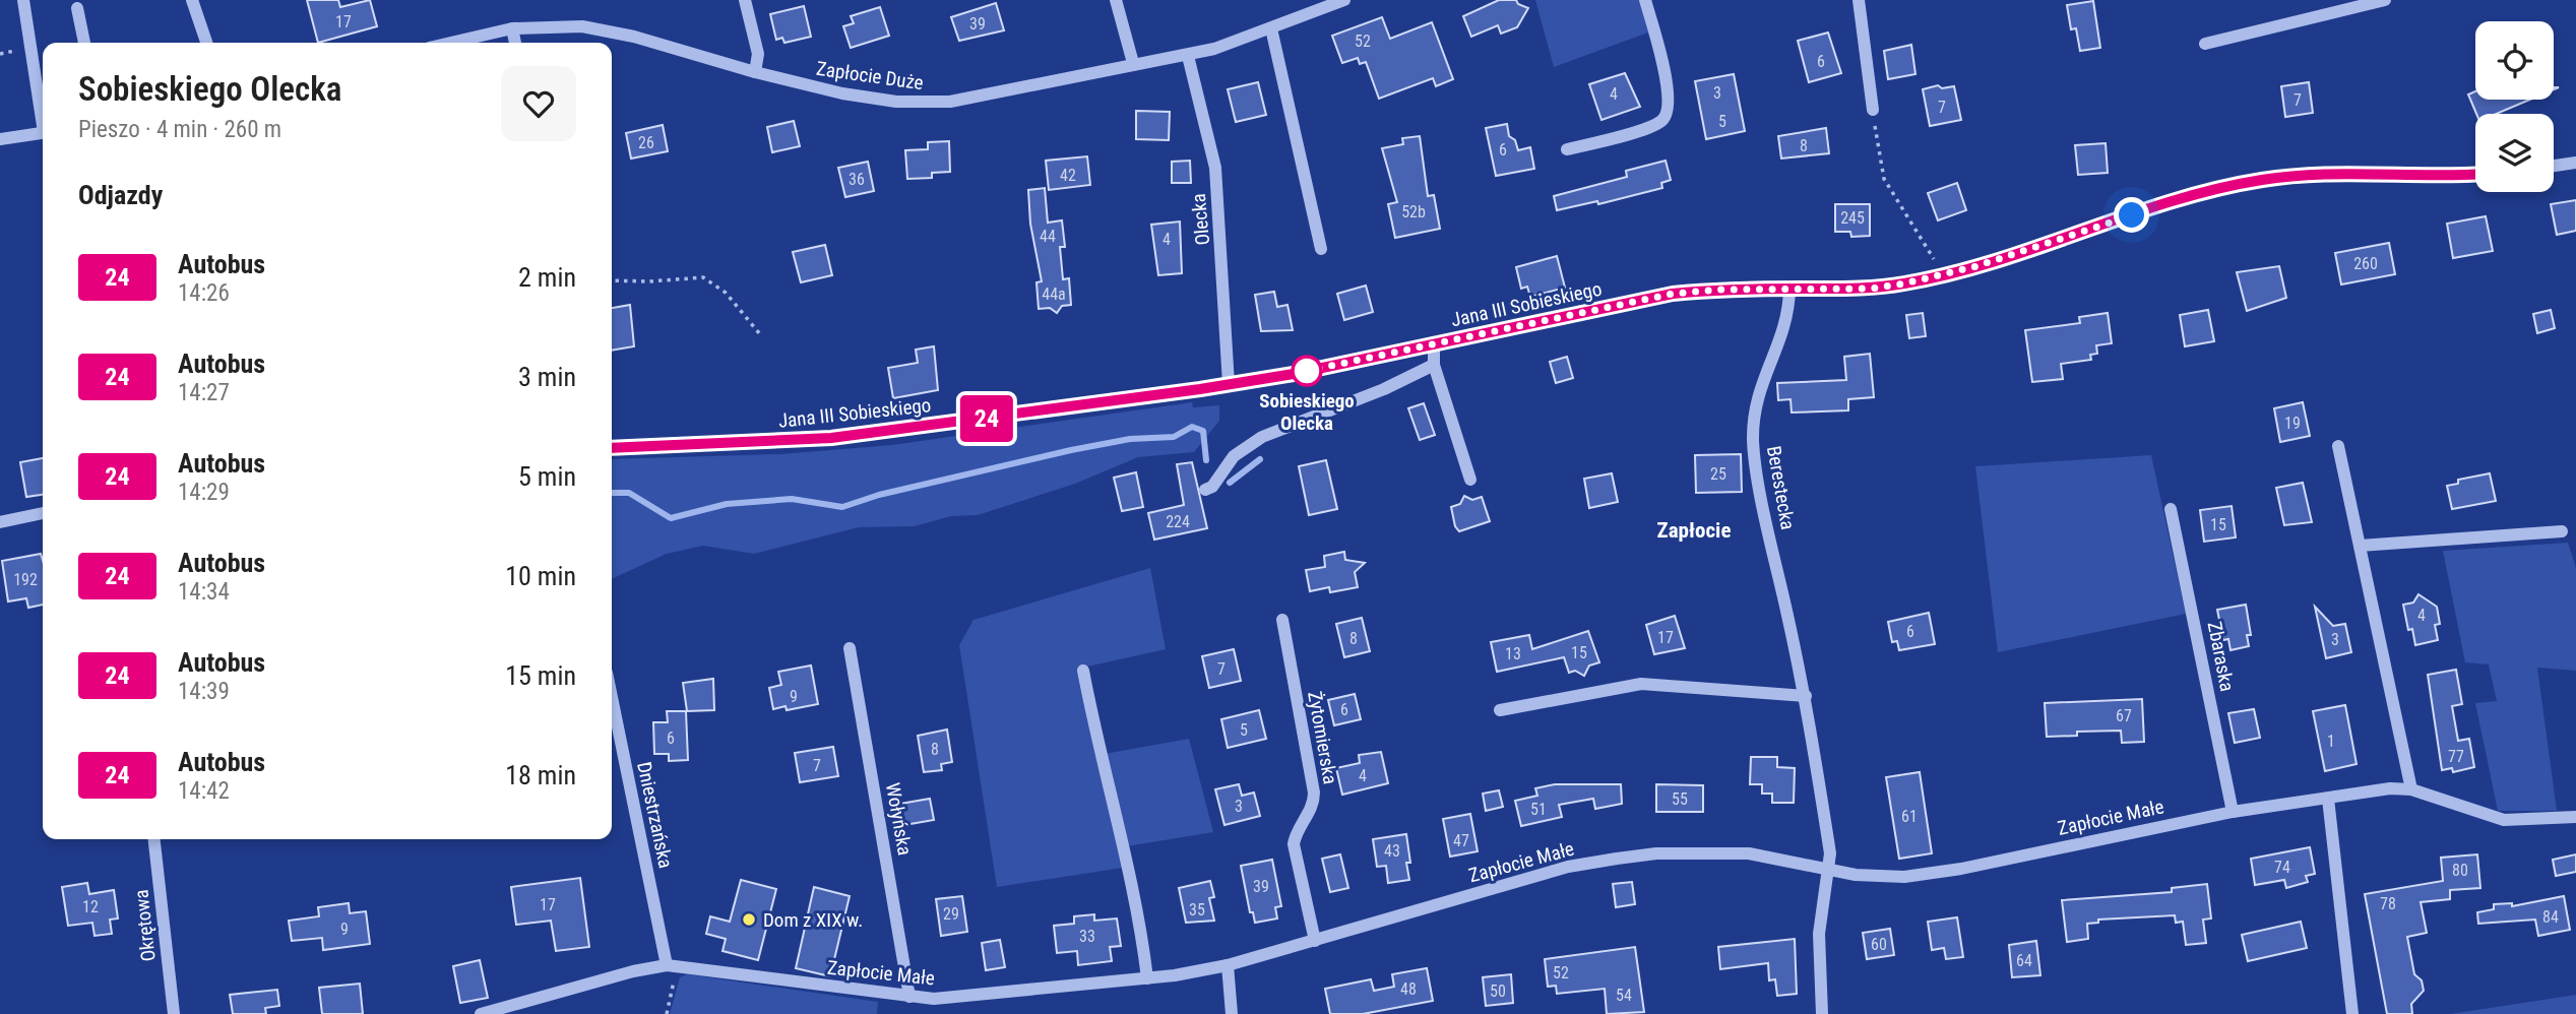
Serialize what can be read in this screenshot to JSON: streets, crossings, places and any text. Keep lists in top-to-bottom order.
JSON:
{
  "streets": {
    "street": [
      "Zapłocie Duże",
      "Olecka",
      "Jana III Sobieskiego",
      "Berestecka",
      "Zbaraska",
      "Żytomierska",
      "Dniestrzańska",
      "Zapłocie Małe",
      "Wołyńska",
      "Okrętowa"
    ]
  },
  "crossings": [
    ["Zapłocie Duże", "Olecka"],
    ["Olecka", "Jana III Sobieskiego"],
    ["Jana III Sobieskiego", "Berestecka"],
    ["Berestecka", "Zapłocie Małe"],
    ["Zbaraska", "Zapłocie Małe"],
    ["Żytomierska", "Zapłocie Małe"],
    ["Dniestrzańska", "Zapłocie Małe"],
    ["Zapłocie Małe", "Wołyńska"]
  ],
  "districts": ["Zapłocie"],
  "places": ["Sobieskiego Olecka", "Dom z XIX w."],
  "lines": ["bus line 24"],
  "house_numbers": [
    "17",
    "39",
    "52",
    "6",
    "3",
    "4",
    "7",
    "7",
    "5",
    "26",
    "8",
    "6",
    "42",
    "36",
    "52b",
    "245",
    "44",
    "4",
    "260",
    "44a",
    "19",
    "25",
    "224",
    "15",
    "192",
    "4",
    "6",
    "17",
    "8",
    "3",
    "15",
    "13",
    "7",
    "9",
    "6",
    "67",
    "5",
    "6",
    "1",
    "8",
    "77",
    "7",
    "4",
    "55",
    "3",
    "51",
    "61",
    "47",
    "43",
    "74",
    "80",
    "39",
    "78",
    "17",
    "12",
    "35",
    "29",
    "84",
    "9",
    "33",
    "60",
    "64",
    "52",
    "48",
    "50",
    "54"
  ],
  "page": {
    "on_map": "24",
    "heading": [
      ["Sobieskiego Olecka", "Pieszo · 4 min · 260 m"],
      "Odjazdy"
    ],
    "list": [
      {
        "mark": "24",
        "name": "Autobus",
        "note": "14:26",
        "value": "2 min"
      },
      {
        "mark": "24",
        "name": "Autobus",
        "note": "14:27",
        "value": "3 min"
      },
      {
        "mark": "24",
        "name": "Autobus",
        "note": "14:29",
        "value": "5 min"
      },
      {
        "mark": "24",
        "name": "Autobus",
        "note": "14:34",
        "value": "10 min"
      },
      {
        "mark": "24",
        "name": "Autobus",
        "note": "14:39",
        "value": "15 min"
      },
      {
        "mark": "24",
        "name": "Autobus",
        "note": "14:42",
        "value": "18 min"
      }
    ]
  }
}
